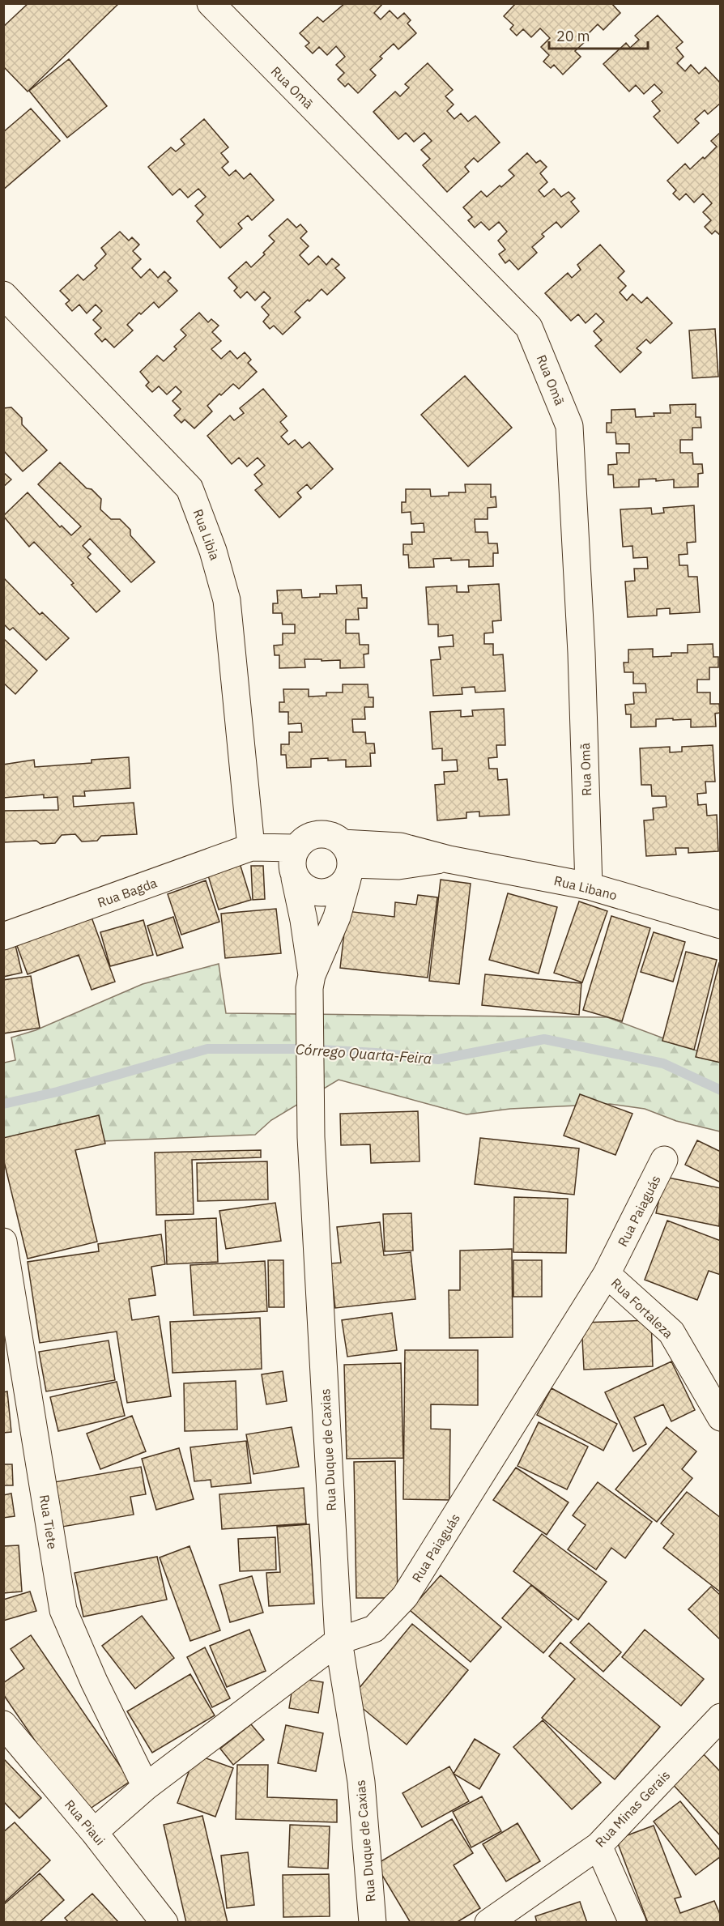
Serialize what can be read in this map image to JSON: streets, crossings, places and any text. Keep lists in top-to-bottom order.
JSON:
{
  "streets": {
    "street": [
      "Rua Omã",
      "Rua Libia",
      "Rua Libano",
      "Rua Bagda",
      "Rua Paiaguás",
      "Rua Fortaleza",
      "Rua Duque de Caxias",
      "Rua Tiete",
      "Rua Minas Gerais",
      "Rua Piaui"
    ]
  },
  "crossings": [
    ["Rua Omã", "Rua Libano"],
    ["Rua Libia", "Rua Bagda"],
    ["Rua Libano", "Rua Duque de Caxias"],
    ["Rua Paiaguás", "Rua Fortaleza"],
    ["Rua Paiaguás", "Rua Duque de Caxias"],
    ["Rua Paiaguás", "Rua Tiete"],
    ["Rua Paiaguás", "Rua Piaui"]
  ],
  "water": ["Córrego Quarta-Feira"],
  "scale_bar": "20 m"
}
